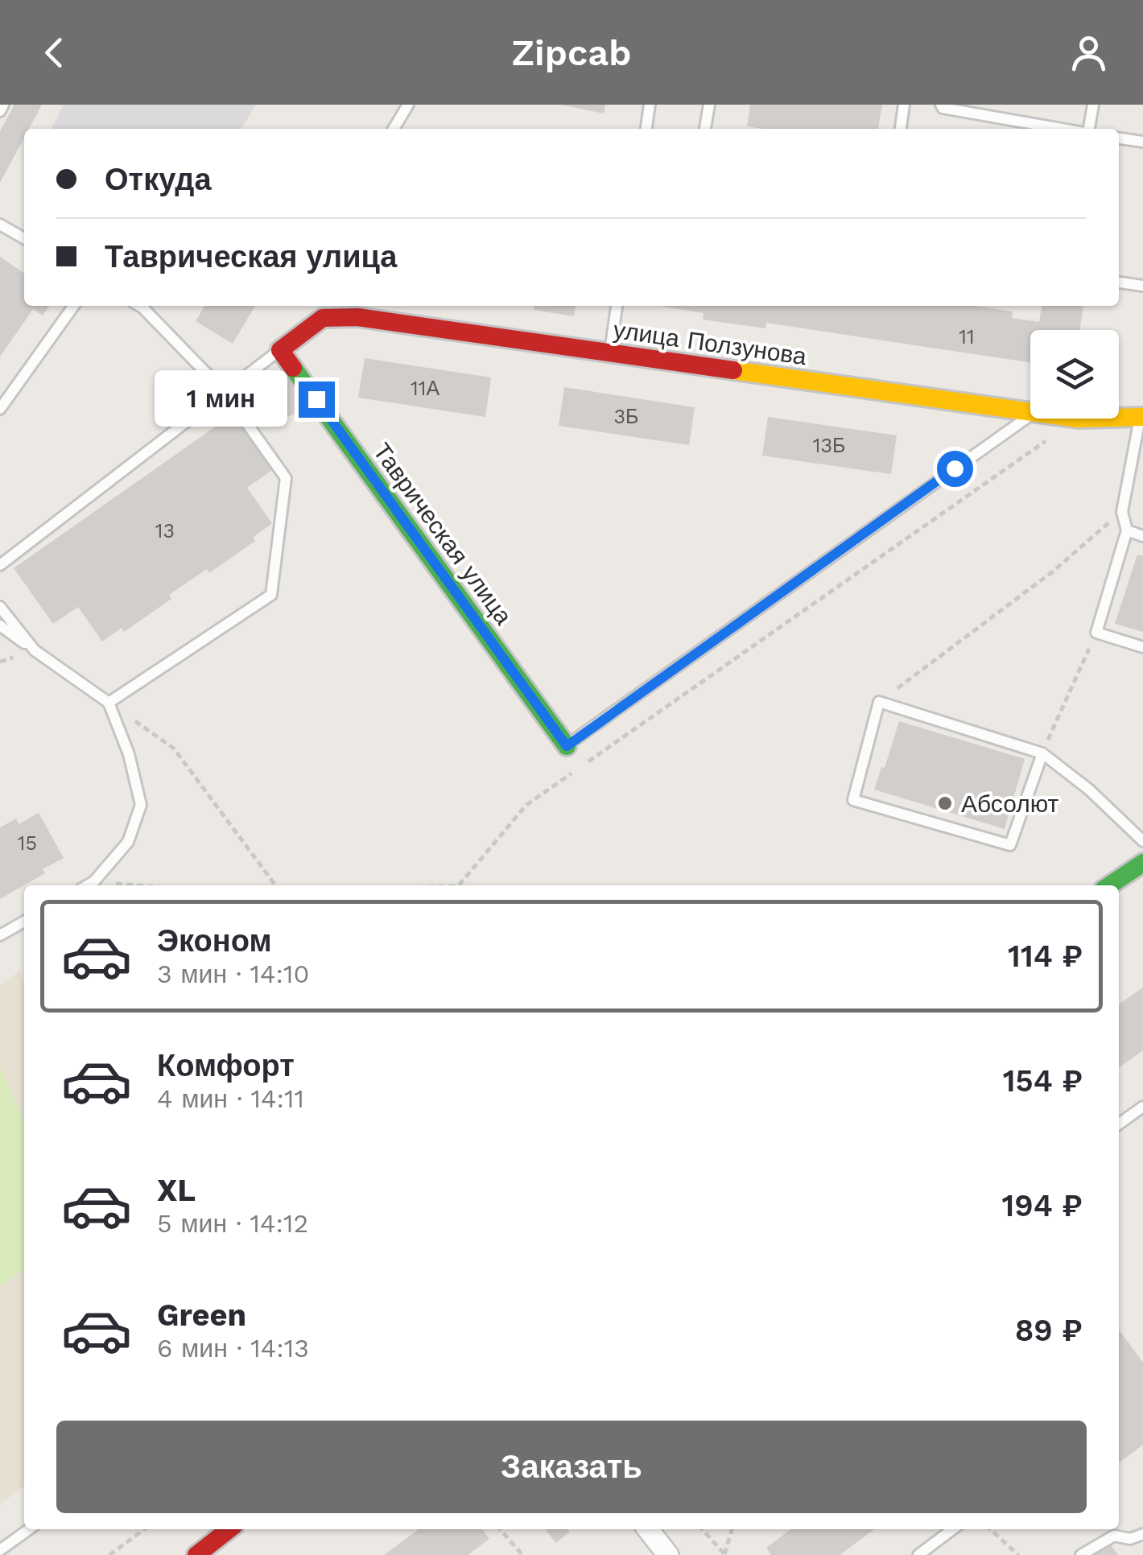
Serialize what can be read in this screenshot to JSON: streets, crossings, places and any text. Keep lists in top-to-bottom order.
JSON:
{
  "streets": {
    "street": ["улица Ползунова", "Таврическая улица"]
  },
  "crossings": [
    ["улица Ползунова", "Таврическая улица"]
  ],
  "places": ["Абсолют"],
  "house_numbers": [
    "11",
    "11А",
    "3Б",
    "13Б",
    "13",
    "15"
  ],
  "page": {
    "header": "Zipcab",
    "banner": ["Откуда", "Таврическая улица"],
    "bubble": "1 мин",
    "list": [
      {
        "name": "Эконом",
        "note": "3 мин · 14:10",
        "value": "114 ₽"
      },
      {
        "name": "Комфорт",
        "note": "4 мин · 14:11",
        "value": "154 ₽"
      },
      {
        "name": "XL",
        "note": "5 мин · 14:12",
        "value": "194 ₽"
      },
      {
        "name": "Green",
        "note": "6 мин · 14:13",
        "value": "89 ₽"
      }
    ],
    "buttons": "Заказать"
  }
}
